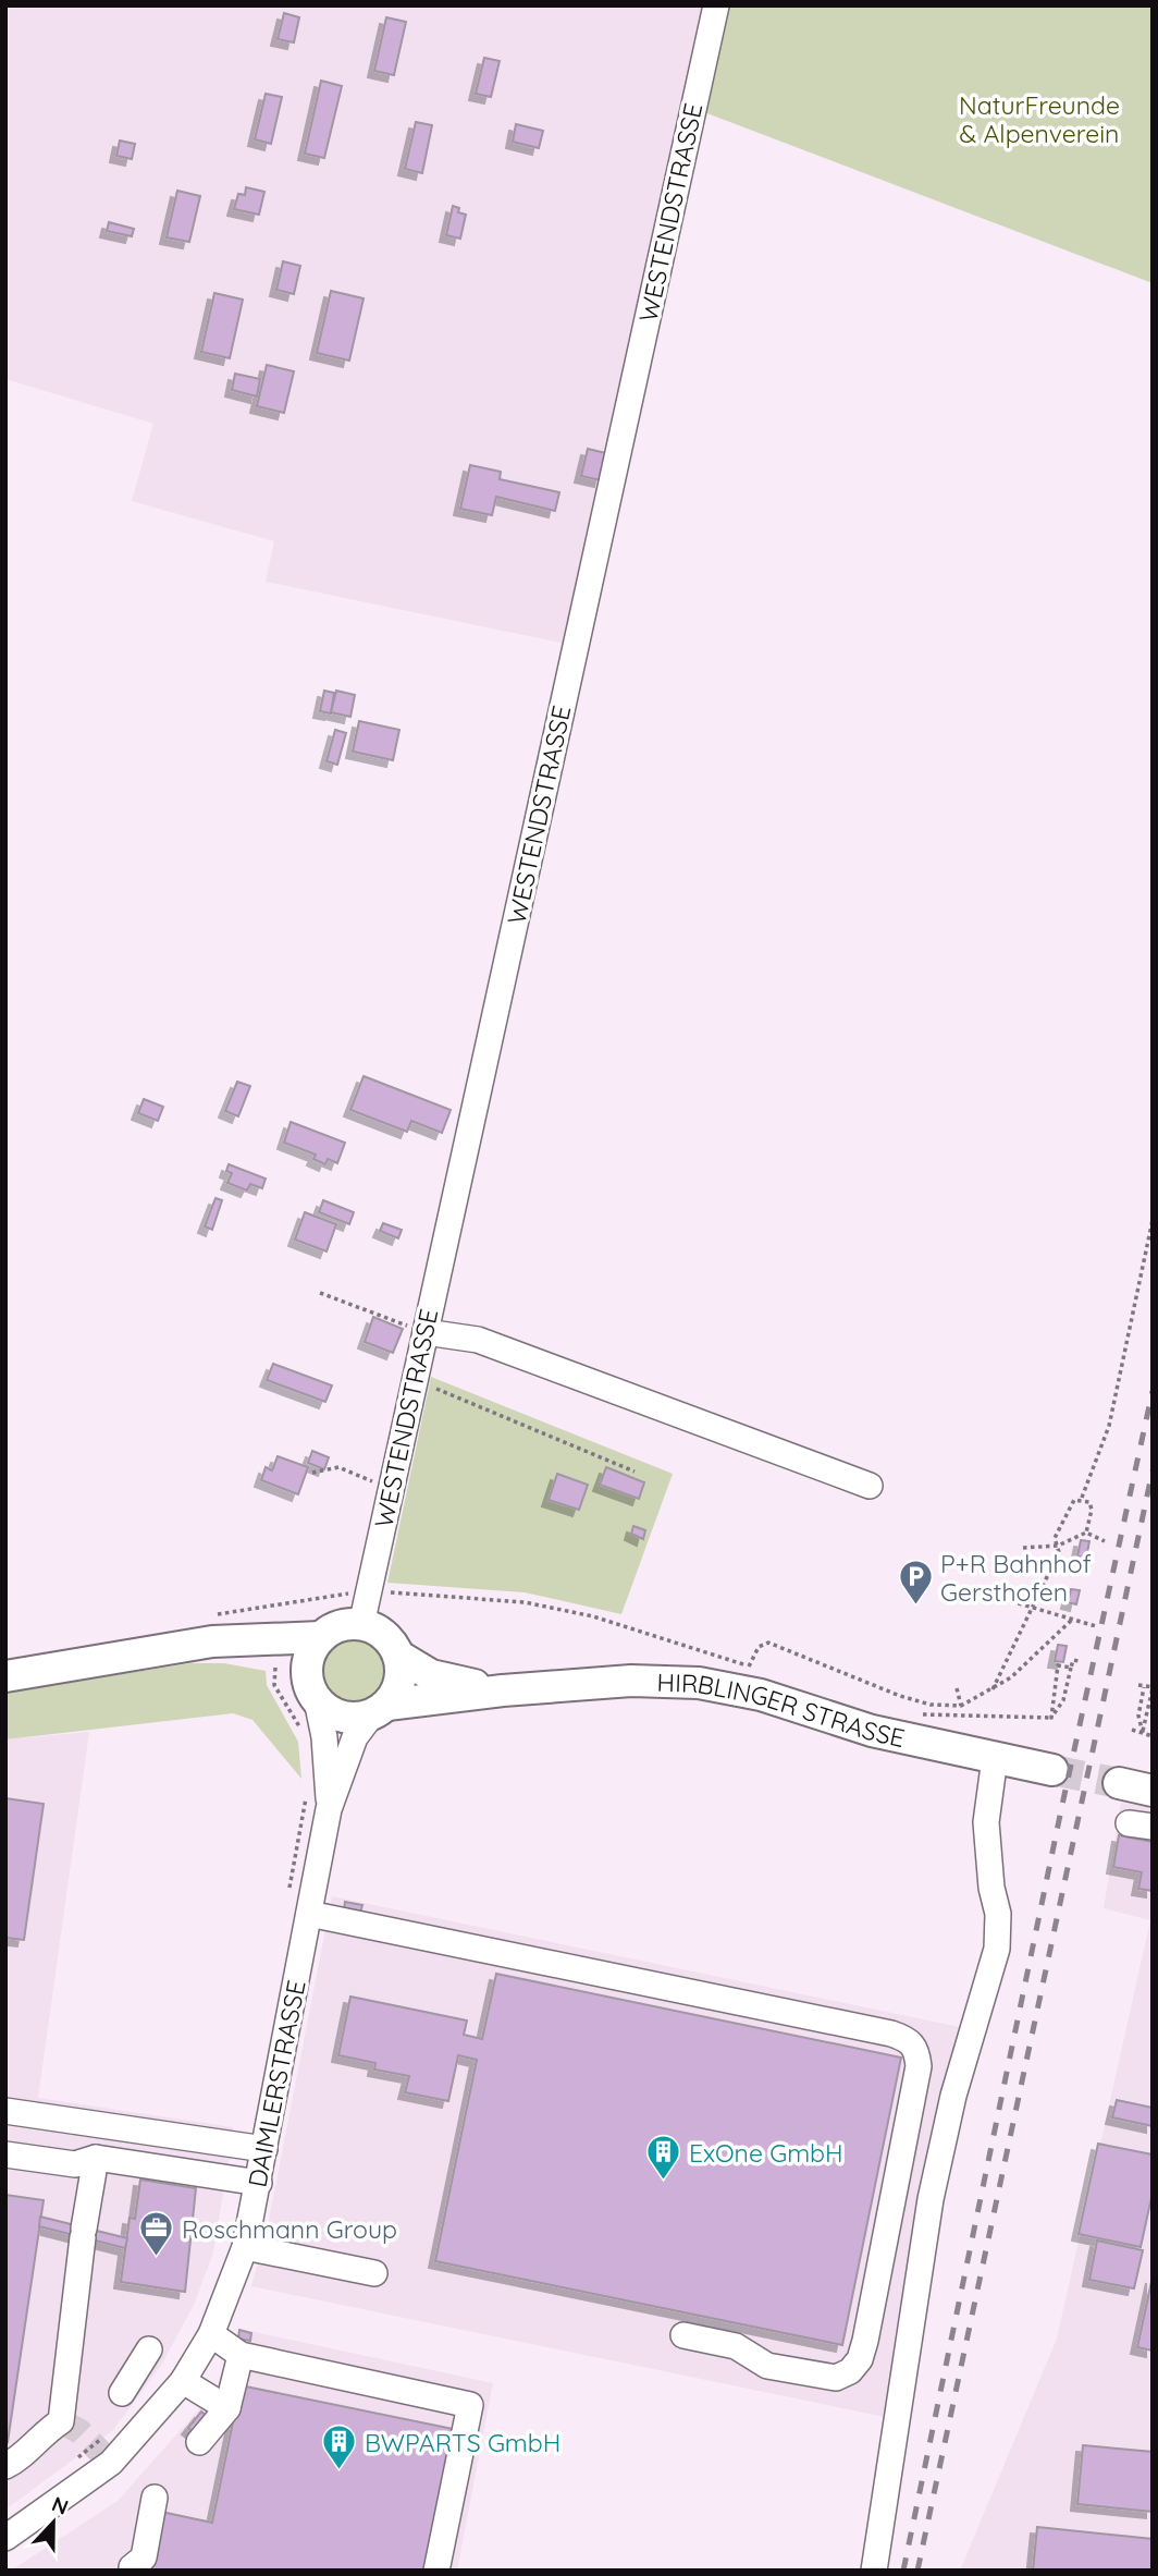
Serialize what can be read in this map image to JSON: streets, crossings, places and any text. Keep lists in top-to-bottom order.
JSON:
{
  "streets": {
    "main road": ["HIRBLINGER STRASSE"],
    "street": ["WESTENDSTRASSE", "DAIMLERSTRASSE"]
  },
  "crossings": [
    ["WESTENDSTRASSE", "HIRBLINGER STRASSE"],
    ["WESTENDSTRASSE", "DAIMLERSTRASSE"],
    ["HIRBLINGER STRASSE", "DAIMLERSTRASSE"]
  ],
  "parks": ["NaturFreunde & Alpenverein"],
  "places": {
    "parking": ["P+R Bahnhof Gersthofen"],
    "building": ["ExOne GmbH", "BWPARTS GmbH"],
    "office": ["Roschmann Group"]
  },
  "north": "top"
}
